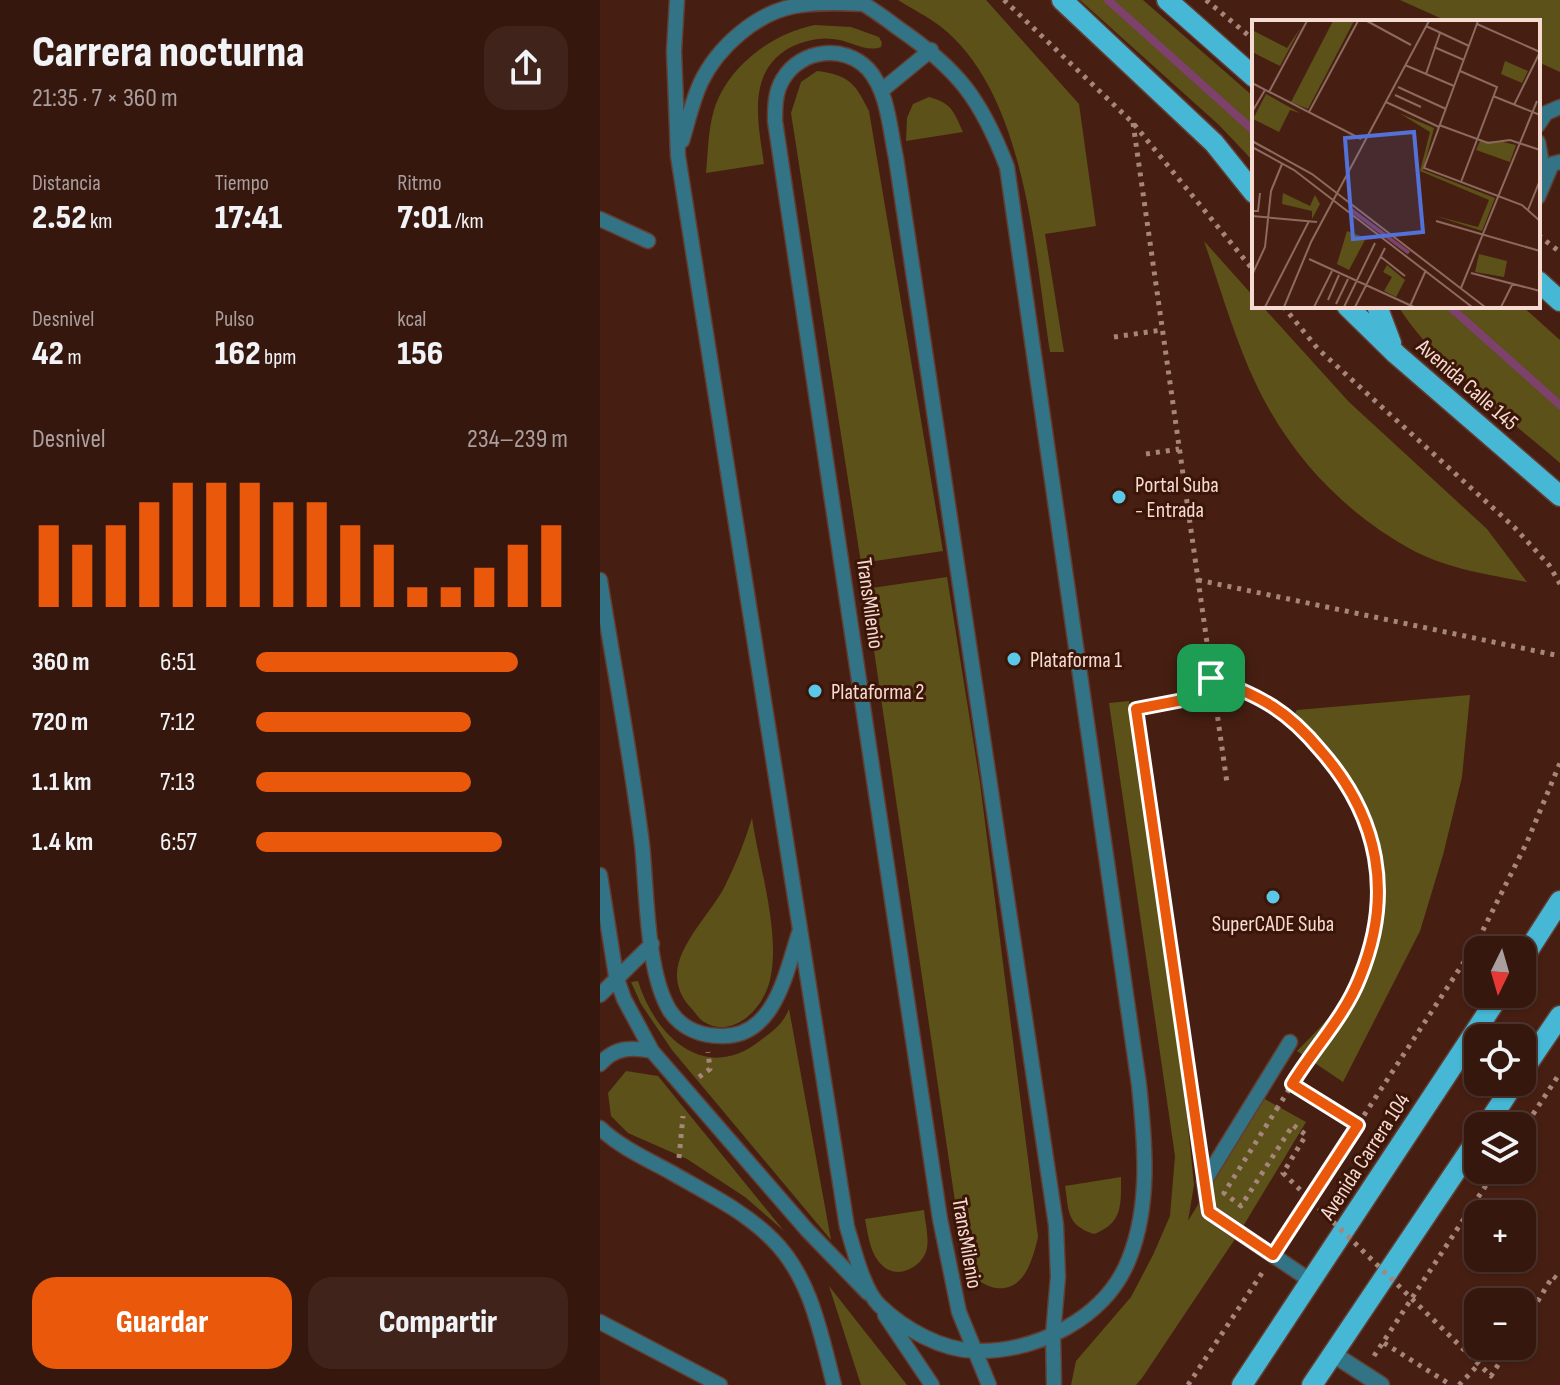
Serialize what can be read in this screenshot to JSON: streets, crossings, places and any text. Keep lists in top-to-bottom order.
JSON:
{
  "streets": {
    "main road": ["Avenida Calle 145", "Avenida Carrera 104"],
    "lane": ["TransMilenio"]
  },
  "places": [
    "Portal Suba - Entrada",
    "Plataforma 1",
    "Plataforma 2",
    "SuperCADE Suba"
  ],
  "north": "bottom",
  "page": {
    "heading": ["Carrera nocturna", "21:35 · 7 × 360 m"],
    "stats": [
      ["Distancia", "2.52 km"],
      ["Tiempo", "17:41"],
      ["Ritmo", "7:01 /km"],
      ["Desnivel", "42 m"],
      ["Pulso", "162 bpm"],
      ["kcal", "156"]
    ],
    "chart": ["Desnivel", "234–239 m"],
    "list": [
      {
        "name": "360 m",
        "note": "6:51"
      },
      {
        "name": "720 m",
        "note": "7:12"
      },
      {
        "name": "1.1 km",
        "note": "7:13"
      },
      {
        "name": "1.4 km",
        "note": "6:57"
      }
    ],
    "map_buttons": ["+", "−"],
    "buttons": ["Guardar", "Compartir"]
  }
}
